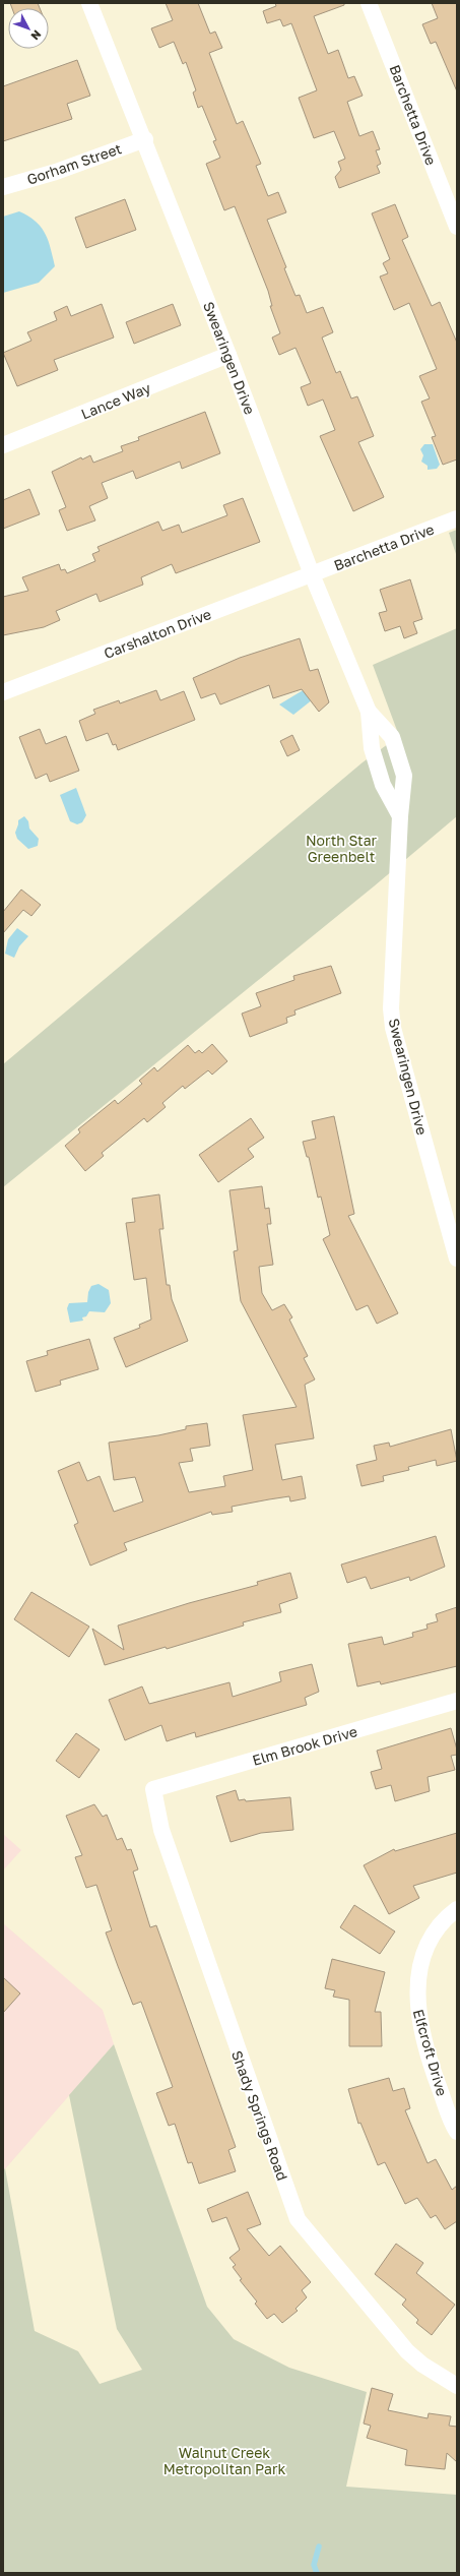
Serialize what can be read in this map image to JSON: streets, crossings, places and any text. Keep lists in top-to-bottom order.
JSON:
{
  "streets": {
    "street": [
      "Barchetta Drive",
      "Gorham Street",
      "Swearingen Drive",
      "Lance Way",
      "Carshalton Drive",
      "Elm Brook Drive",
      "Elfcroft Drive",
      "Shady Springs Road"
    ]
  },
  "crossings": [
    ["Barchetta Drive", "Swearingen Drive"],
    ["Barchetta Drive", "Carshalton Drive"],
    ["Gorham Street", "Swearingen Drive"],
    ["Swearingen Drive", "Lance Way"],
    ["Swearingen Drive", "Carshalton Drive"],
    ["Elm Brook Drive", "Shady Springs Road"]
  ],
  "parks": ["North Star Greenbelt", "Walnut Creek Metropolitan Park"],
  "north": "bottom right"
}
